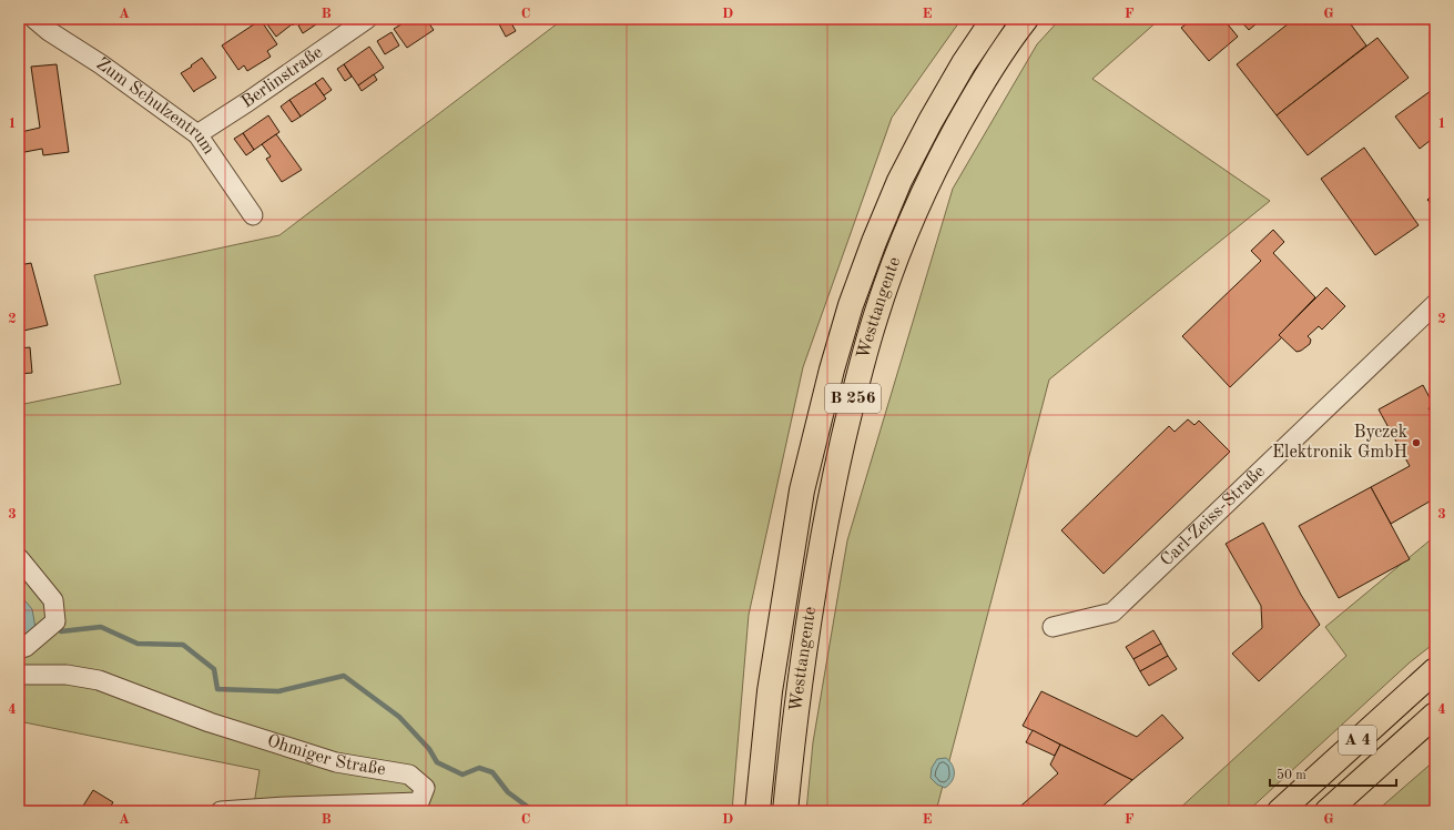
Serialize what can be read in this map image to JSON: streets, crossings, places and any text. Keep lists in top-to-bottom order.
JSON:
{
  "streets": {
    "main road": ["Westtangente", "B 256", "A 4"],
    "street": [
      "Berlinstraße",
      "Zum Schulzentrum",
      "Carl-Zeiss-Straße",
      "Ohmiger Straße"
    ]
  },
  "crossings": [
    ["Berlinstraße", "Zum Schulzentrum"]
  ],
  "places": ["Byczek Elektronik GmbH"],
  "scale_bar": "50 m",
  "grid": {
    "columns": [
      "A",
      "B",
      "C",
      "D",
      "E",
      "F",
      "G"
    ],
    "rows": [
      "1",
      "2",
      "3",
      "4"
    ]
  }
}
